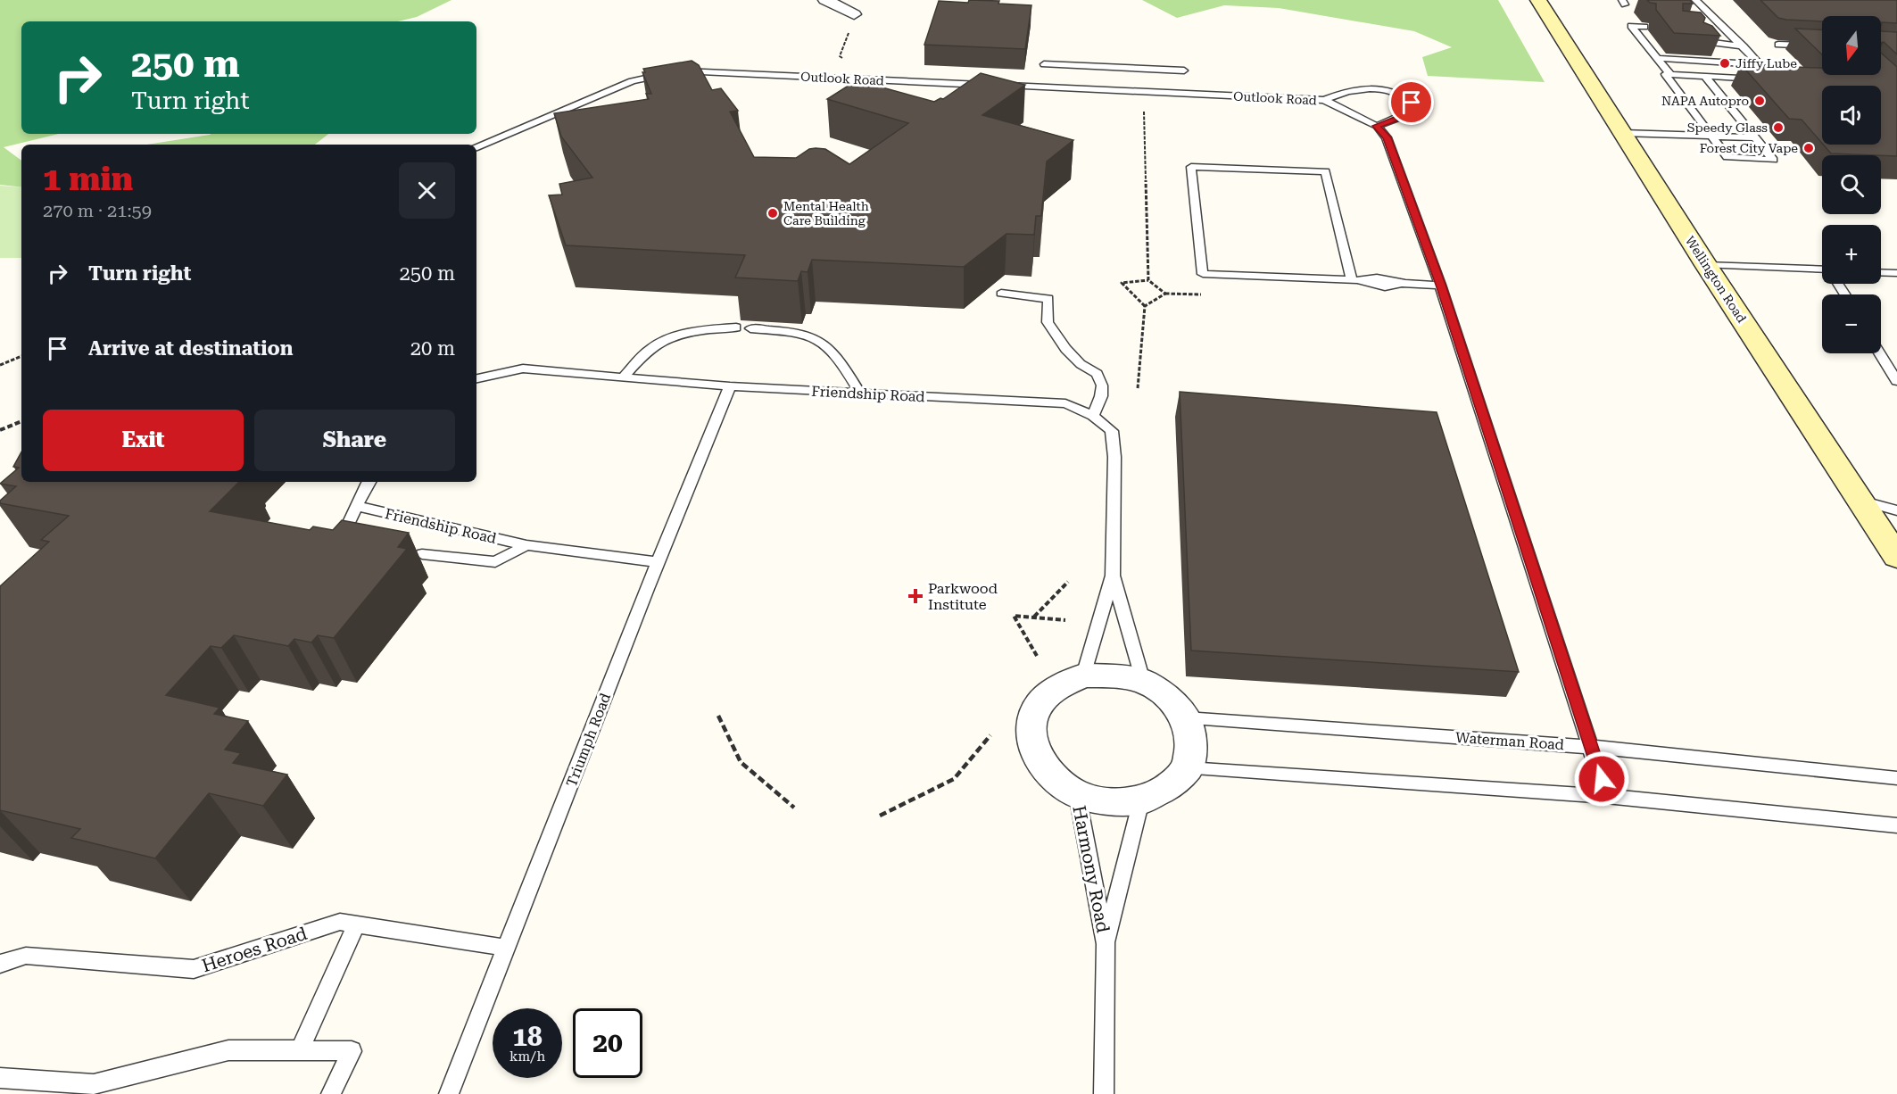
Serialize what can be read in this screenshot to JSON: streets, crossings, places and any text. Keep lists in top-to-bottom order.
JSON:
{
  "streets": {
    "main road": ["Wellington Road"],
    "lane": [
      "Outlook Road",
      "Friendship Road",
      "Triumph Road",
      "Waterman Road",
      "Harmony Road",
      "Heroes Road"
    ]
  },
  "crossings": [
    ["Friendship Road", "Triumph Road"],
    ["Friendship Road", "Waterman Road"],
    ["Friendship Road", "Harmony Road"],
    ["Triumph Road", "Heroes Road"],
    ["Waterman Road", "Harmony Road"]
  ],
  "places": {
    "other": [
      "Jiffy Lube",
      "NAPA Autopro",
      "Speedy Glass",
      "Forest City Vape",
      "Mental Health Care Building"
    ],
    "health": ["Parkwood Institute"]
  },
  "north": "bottom",
  "page": {
    "map_buttons": ["+", "−"],
    "turn": ["250 m", "Turn right"],
    "heading": ["1 min", "270 m · 21:59"],
    "list": [
      {
        "name": "Turn right",
        "value": "250 m"
      },
      {
        "name": "Arrive at destination",
        "value": "20 m"
      }
    ],
    "buttons": ["Exit", "Share"],
    "speed": "18 km/h",
    "limit": "20"
  }
}
